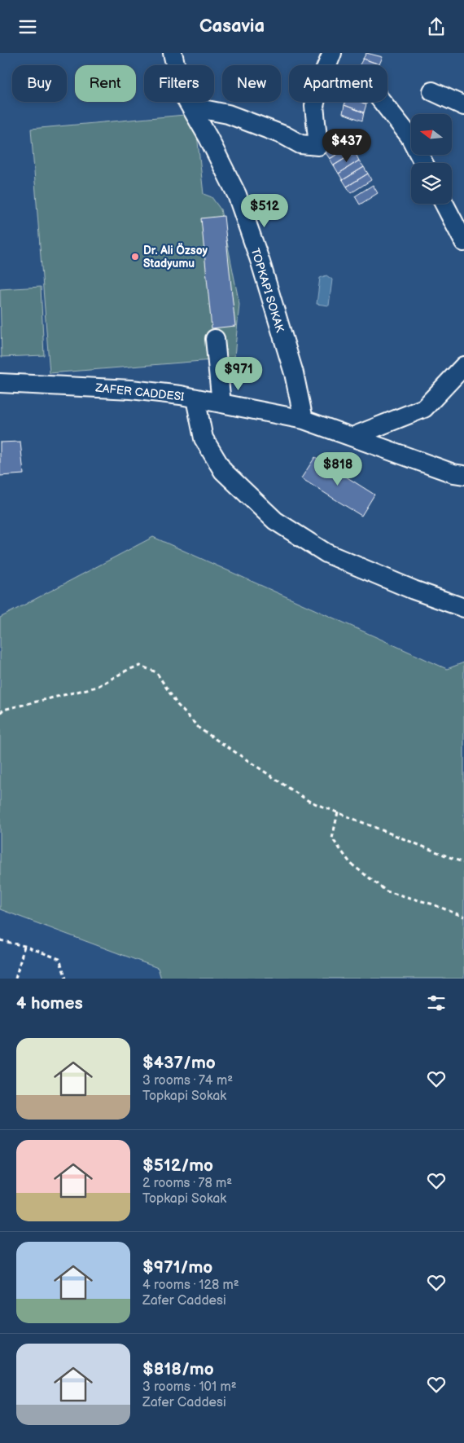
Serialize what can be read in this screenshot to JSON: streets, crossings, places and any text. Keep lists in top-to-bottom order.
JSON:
{
  "streets": {
    "street": ["TOPKAPI SOKAK", "ZAFER CADDESI"]
  },
  "crossings": [
    ["TOPKAPI SOKAK", "ZAFER CADDESI"]
  ],
  "places": ["Dr. Ali Özsoy Stadyumu"],
  "north": "left",
  "page": {
    "header": "Casavia",
    "chip": [
      "Buy",
      "Rent",
      "Filters",
      "New",
      "Apartment"
    ],
    "price": [
      "$437",
      "$512",
      "$971",
      "$818"
    ],
    "heading": "4 homes",
    "list": [
      {
        "name": "$437/mo",
        "note": "3 rooms · 74 m² · Topkapi Sokak"
      },
      {
        "name": "$512/mo",
        "note": "2 rooms · 78 m² · Topkapi Sokak"
      },
      {
        "name": "$971/mo",
        "note": "4 rooms · 128 m² · Zafer Caddesi"
      },
      {
        "name": "$818/mo",
        "note": "3 rooms · 101 m² · Zafer Caddesi"
      }
    ]
  }
}
